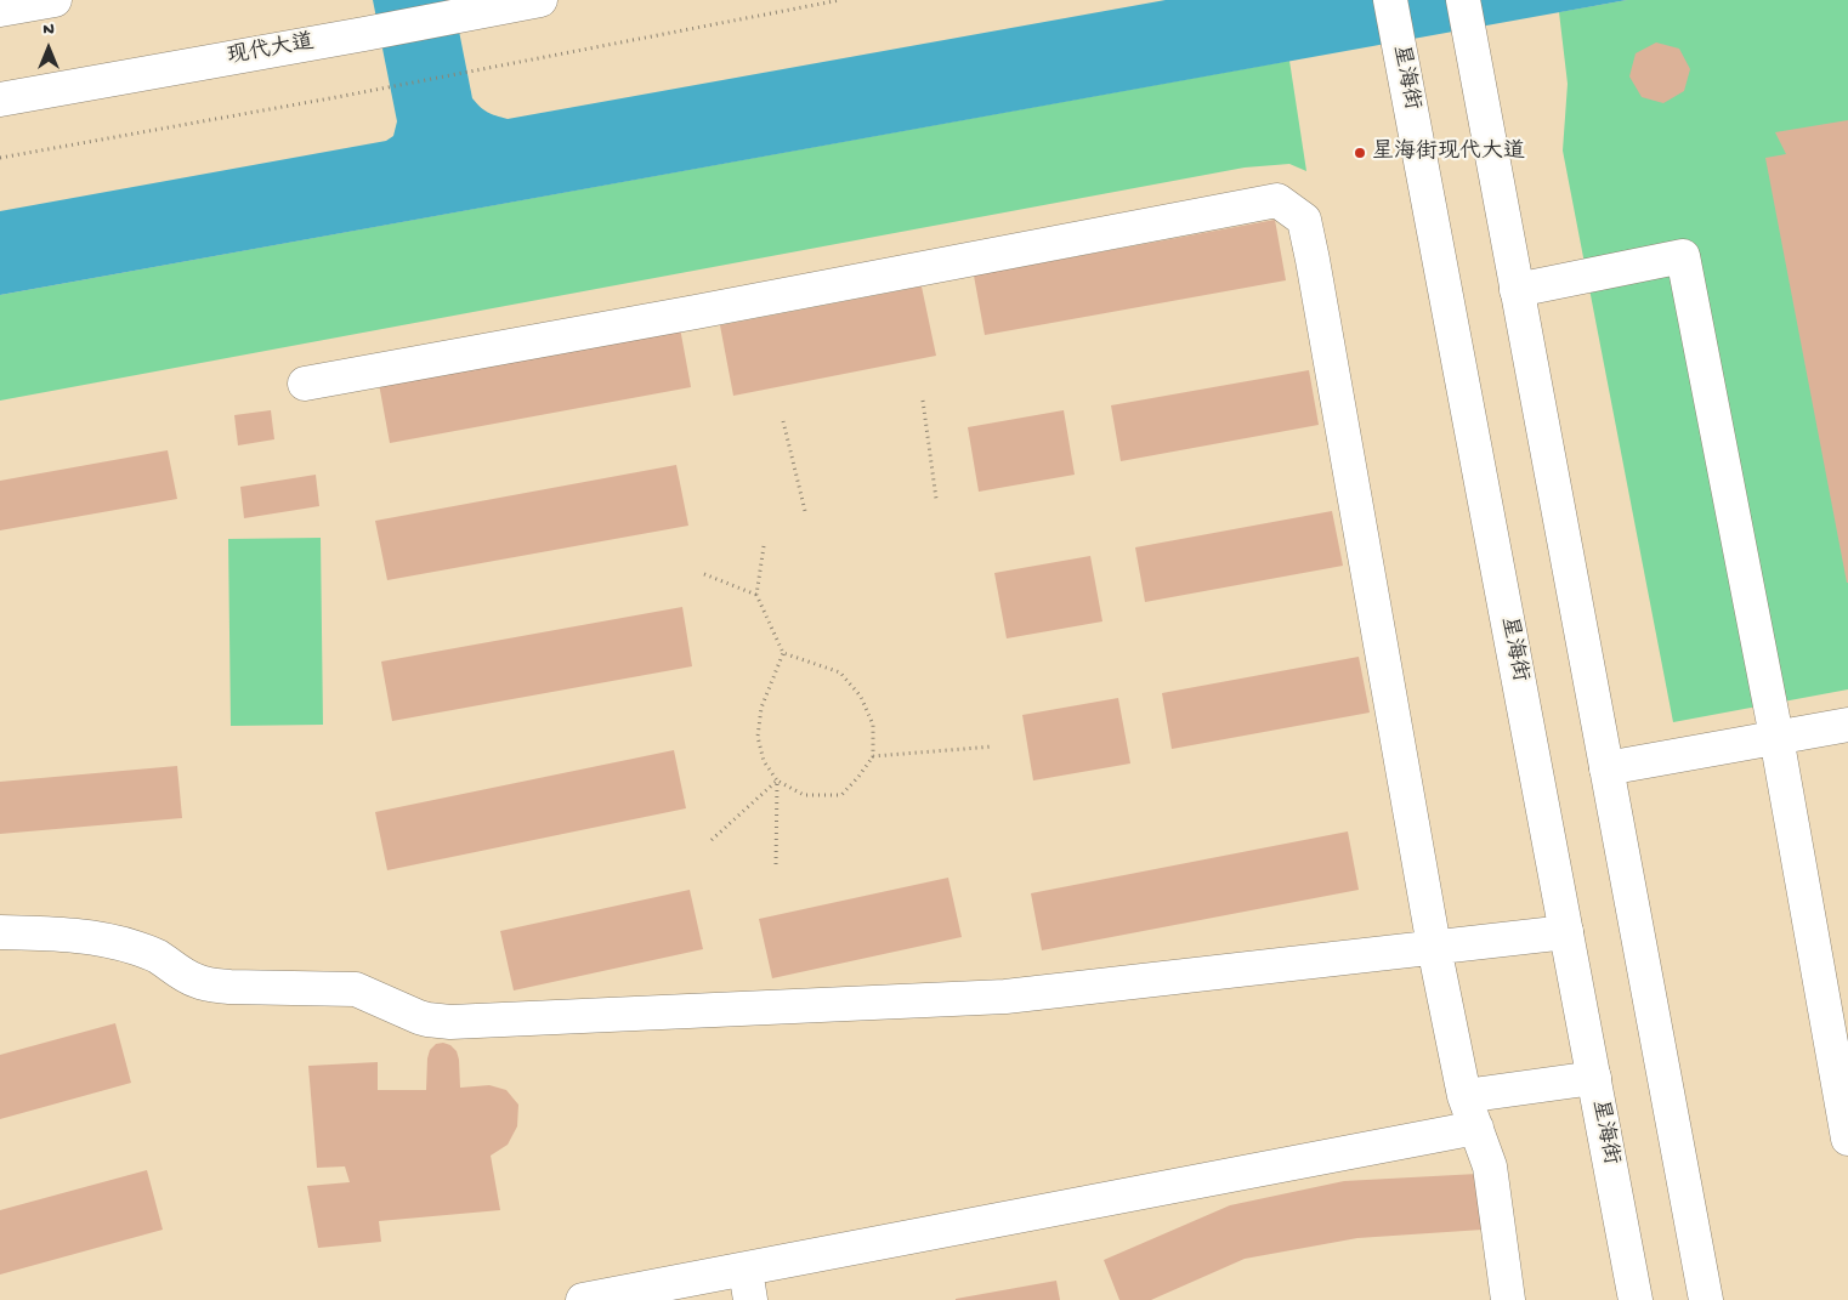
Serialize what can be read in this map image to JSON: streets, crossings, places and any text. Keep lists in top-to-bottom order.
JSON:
{
  "streets": {
    "main road": ["现代大道", "星海街"]
  },
  "places": ["星海街现代大道"],
  "north": "top"
}
